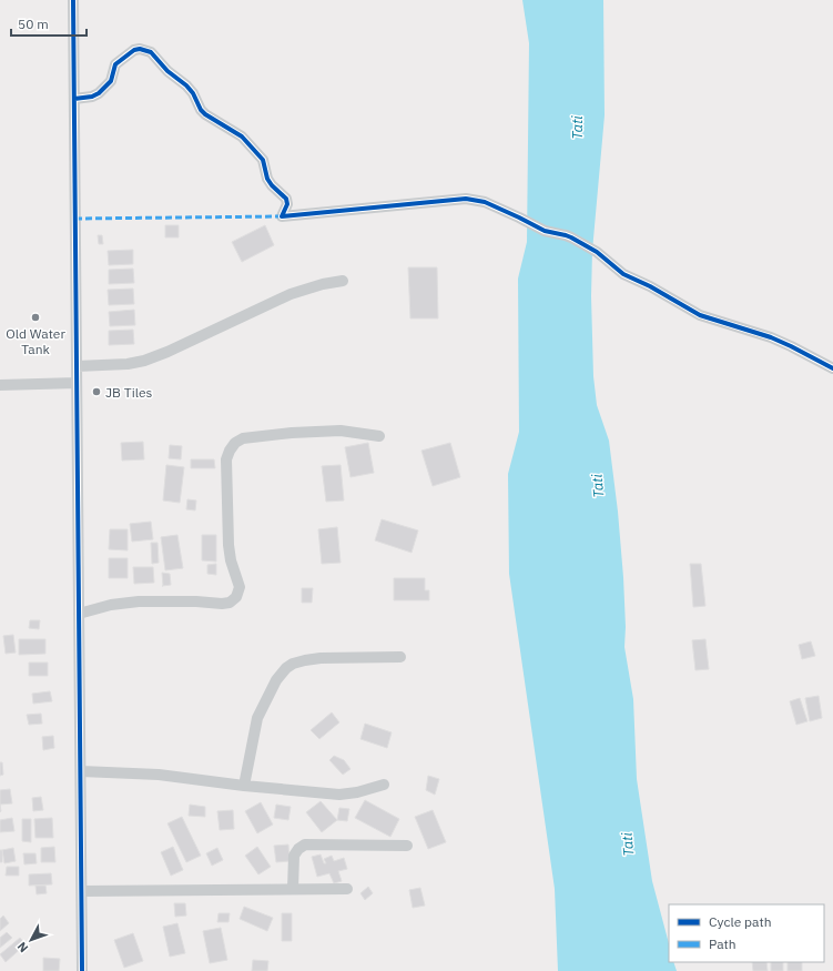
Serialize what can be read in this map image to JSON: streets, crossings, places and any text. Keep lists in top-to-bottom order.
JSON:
{
  "water": ["Tati"],
  "places": ["Old Water Tank", "JB Tiles"],
  "legend": ["Cycle path", "Path"],
  "scale_bar": "50 m",
  "north": "bottom left"
}
